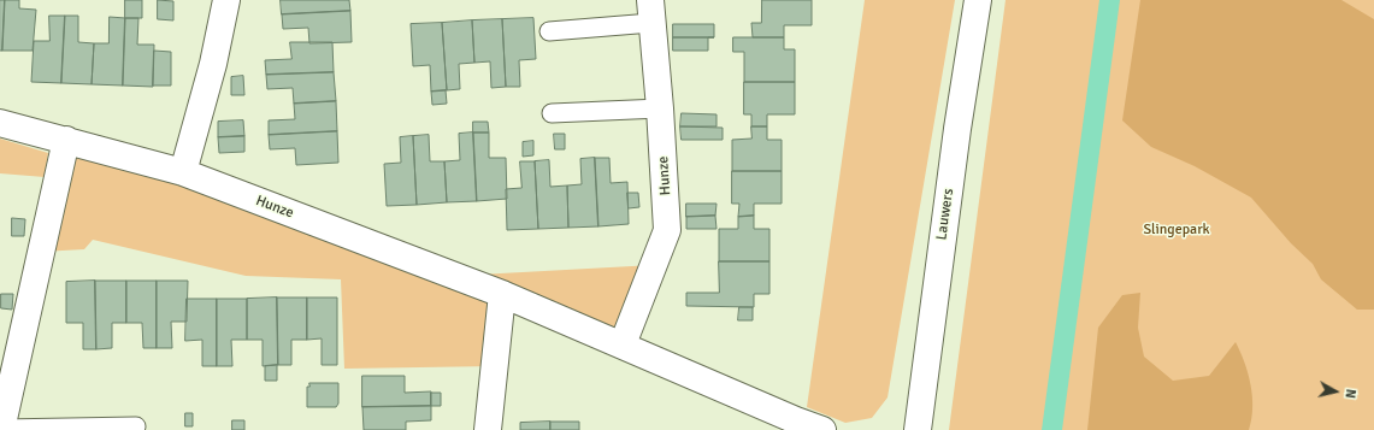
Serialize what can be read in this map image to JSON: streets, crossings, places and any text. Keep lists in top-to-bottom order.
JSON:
{
  "streets": {
    "street": ["Hunze", "Lauwers"]
  },
  "parks": ["Slingepark"],
  "north": "right"
}
